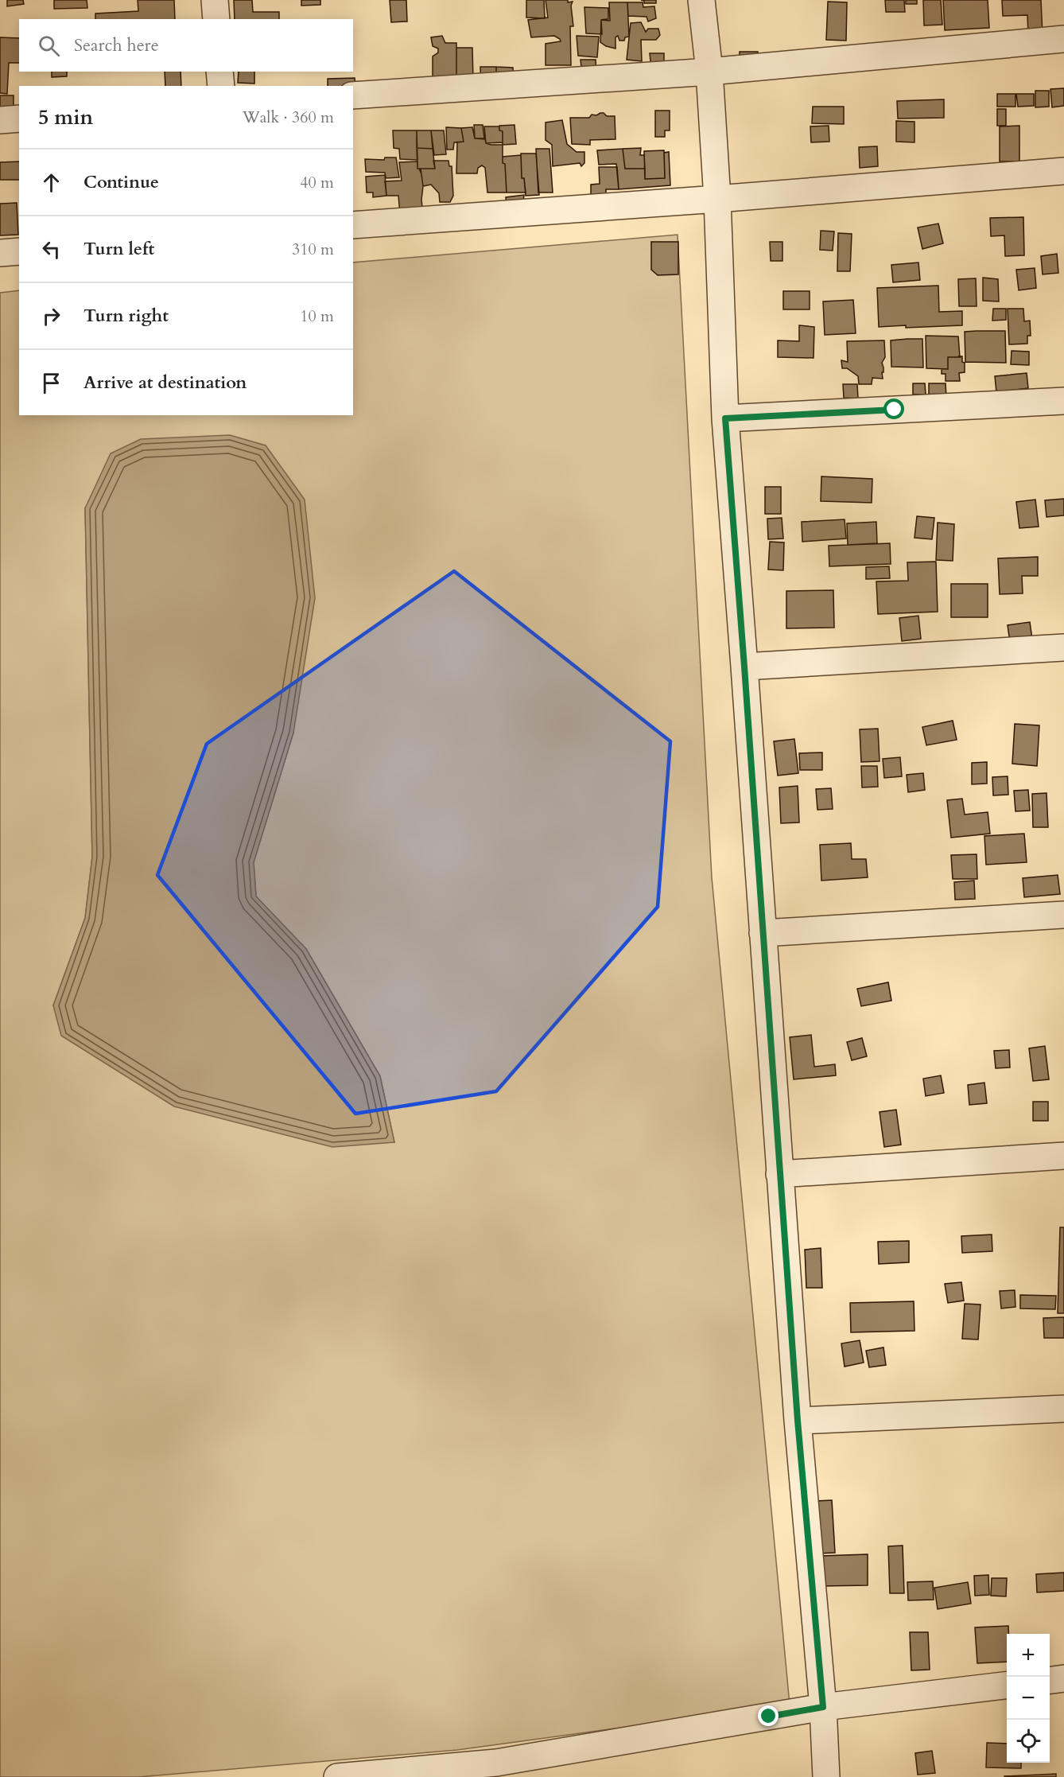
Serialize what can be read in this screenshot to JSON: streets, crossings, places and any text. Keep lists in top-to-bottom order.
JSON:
{
  "page": {
    "search": "Search here",
    "heading": ["5 min", "Walk · 360 m"],
    "list": [
      ["Continue", "40 m"],
      ["Turn left", "310 m"],
      ["Turn right", "10 m"],
      "Arrive at destination"
    ],
    "map_buttons": ["+", "−"]
  }
}
